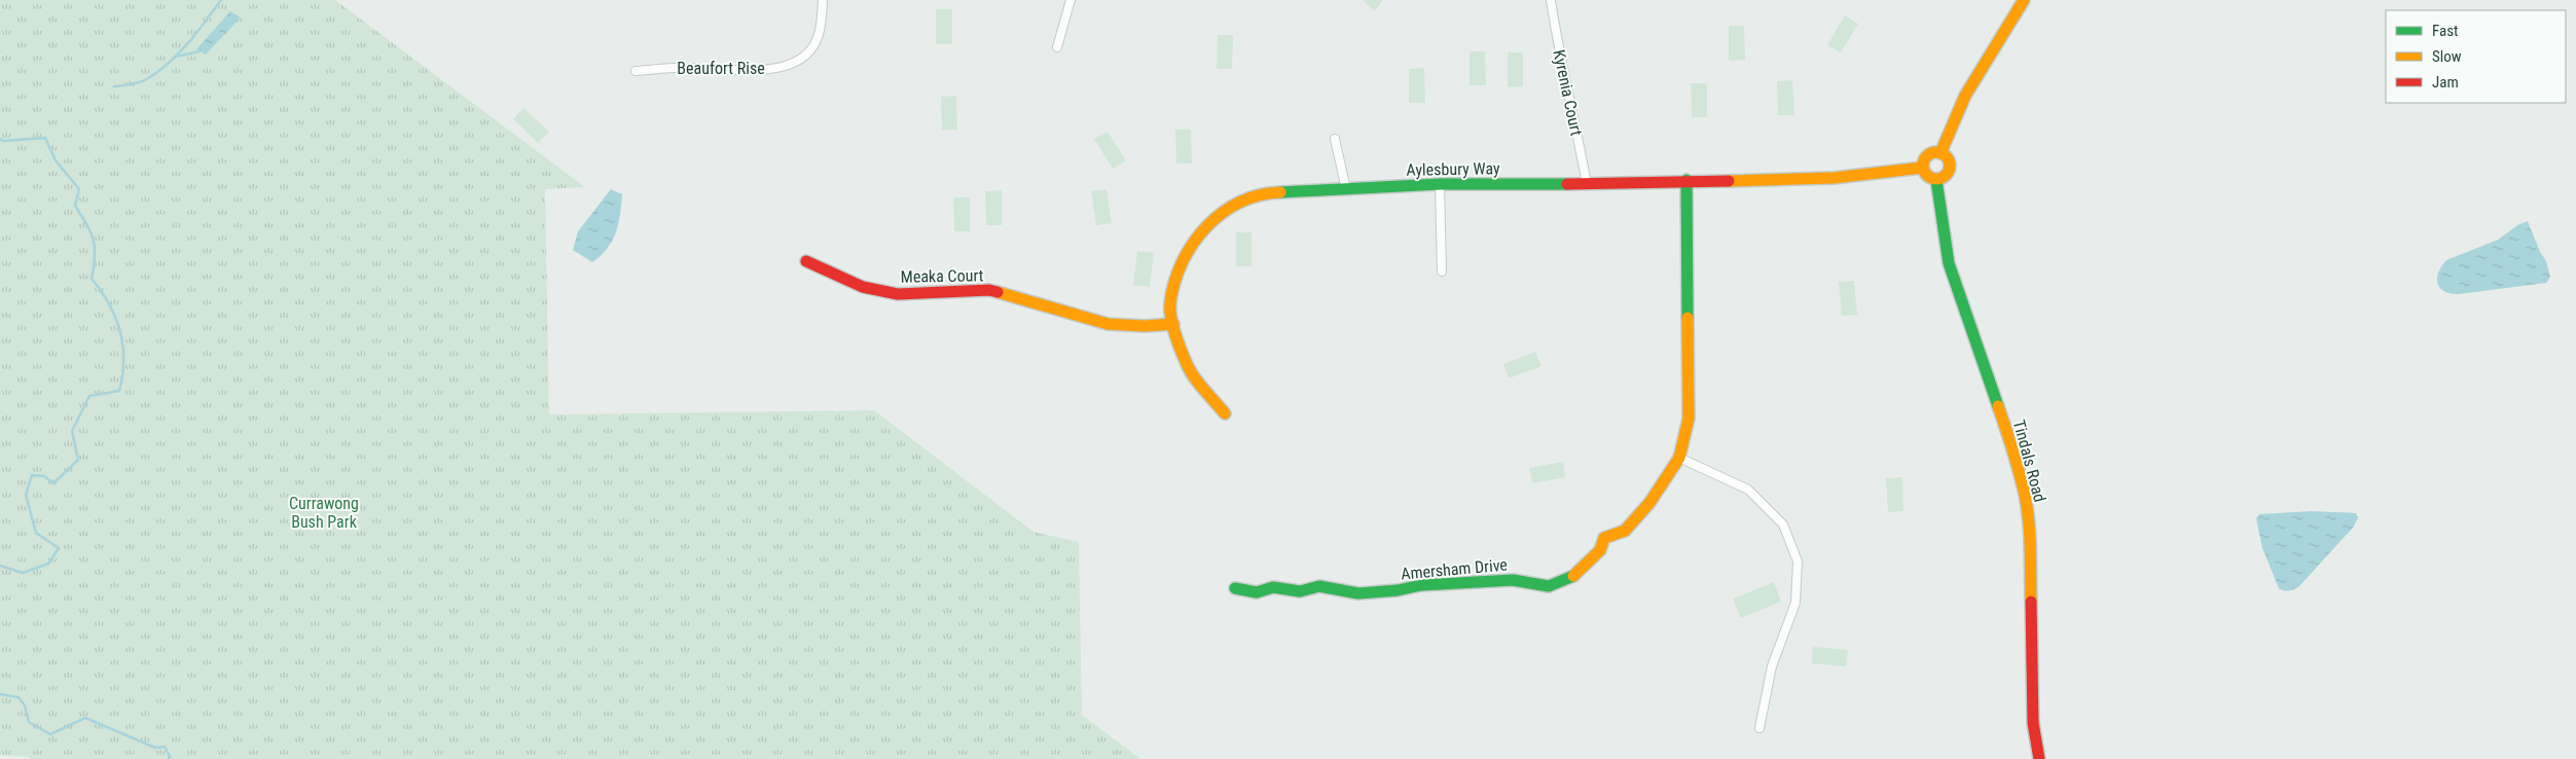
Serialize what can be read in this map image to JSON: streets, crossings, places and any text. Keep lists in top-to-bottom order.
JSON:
{
  "streets": {
    "street": [
      "Beaufort Rise",
      "Kyrenia Court",
      "Aylesbury Way",
      "Meaka Court",
      "Tindals Road",
      "Amersham Drive"
    ]
  },
  "crossings": [
    ["Kyrenia Court", "Aylesbury Way"],
    ["Aylesbury Way", "Meaka Court"],
    ["Aylesbury Way", "Tindals Road"],
    ["Aylesbury Way", "Amersham Drive"]
  ],
  "parks": ["Currawong Bush Park"],
  "legend": ["Fast", "Slow", "Jam"]
}
